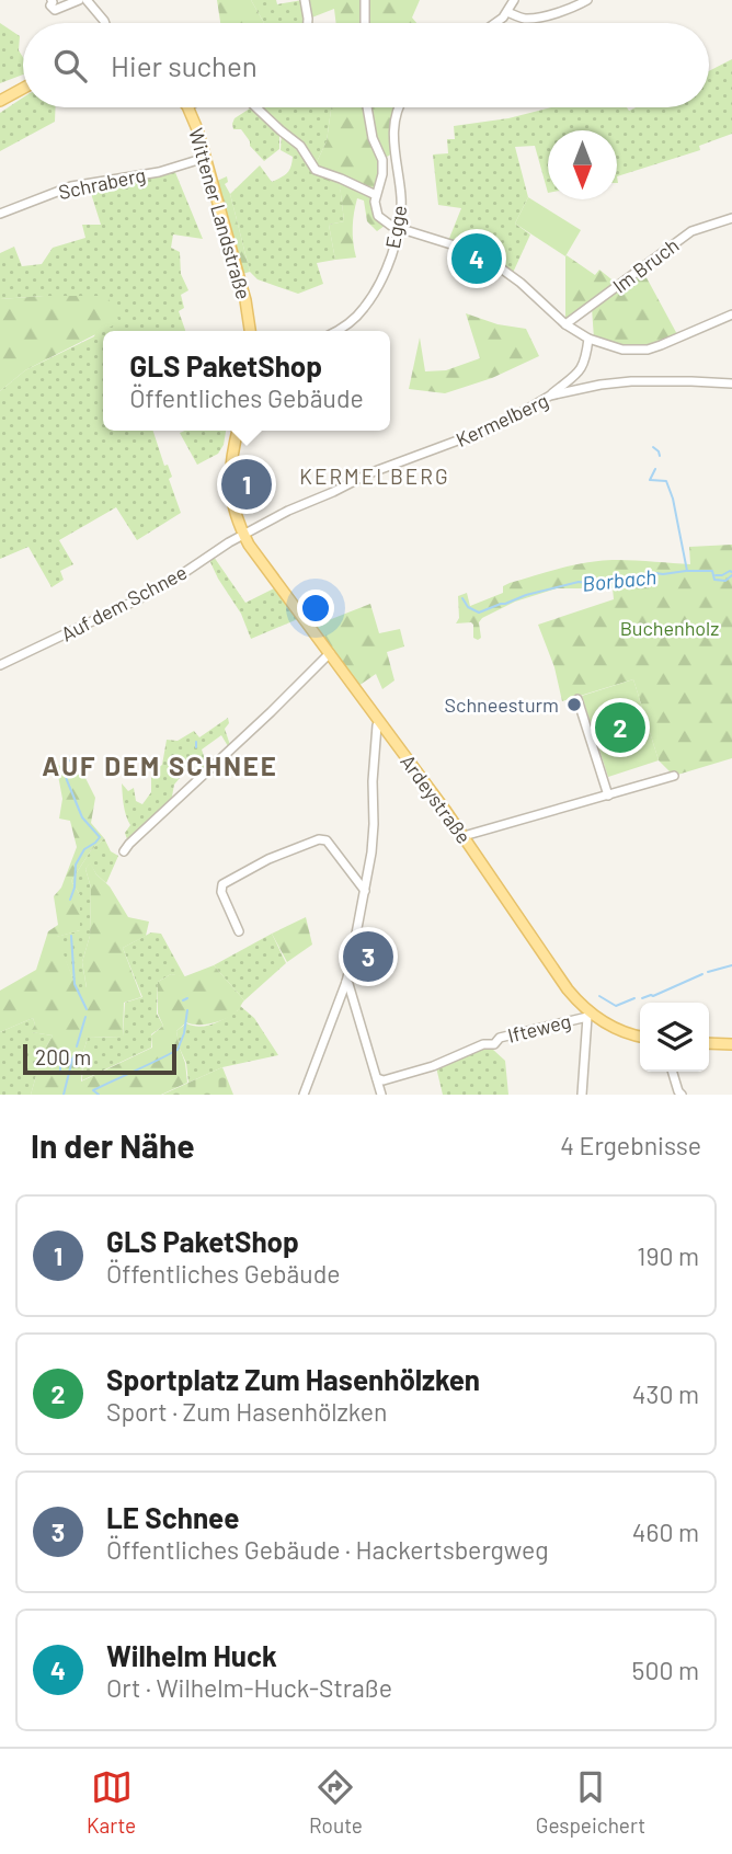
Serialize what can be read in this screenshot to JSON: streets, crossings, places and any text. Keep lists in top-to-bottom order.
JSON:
{
  "streets": {
    "main road": ["Wittener Landstraße", "Ardeystraße"],
    "street": [
      "Schraberg",
      "Egge",
      "Im Bruch",
      "Kermelberg",
      "Auf dem Schnee",
      "Ifteweg"
    ]
  },
  "crossings": [
    ["Schraberg", "Wittener Landstraße"],
    ["Kermelberg", "Auf dem Schnee"],
    ["Kermelberg", "Ardeystraße"],
    ["Auf dem Schnee", "Ardeystraße"],
    ["Ardeystraße", "Ifteweg"]
  ],
  "districts": ["KERMELBERG", "AUF DEM SCHNEE"],
  "water": ["Borbach"],
  "parks": ["Buchenholz"],
  "places": ["Schneesturm"],
  "scale_bar": "200 m",
  "north": "bottom",
  "page": {
    "search": "Hier suchen",
    "pins": [
      "4",
      "1",
      "2",
      "3"
    ],
    "popup": ["GLS PaketShop", "Öffentliches Gebäude"],
    "scale": "200 m",
    "heading": ["In der Nähe", "4 Ergebnisse"],
    "list": [
      {
        "mark": "1",
        "name": "GLS PaketShop",
        "note": "Öffentliches Gebäude",
        "value": "190 m"
      },
      {
        "mark": "2",
        "name": "Sportplatz Zum Hasenhölzken",
        "note": "Sport · Zum Hasenhölzken",
        "value": "430 m"
      },
      {
        "mark": "3",
        "name": "LE Schnee",
        "note": "Öffentliches Gebäude · Hackertsbergweg",
        "value": "460 m"
      },
      {
        "mark": "4",
        "name": "Wilhelm Huck",
        "note": "Ort · Wilhelm-Huck-Straße",
        "value": "500 m"
      }
    ],
    "nav": ["Karte", "Route", "Gespeichert"]
  }
}
